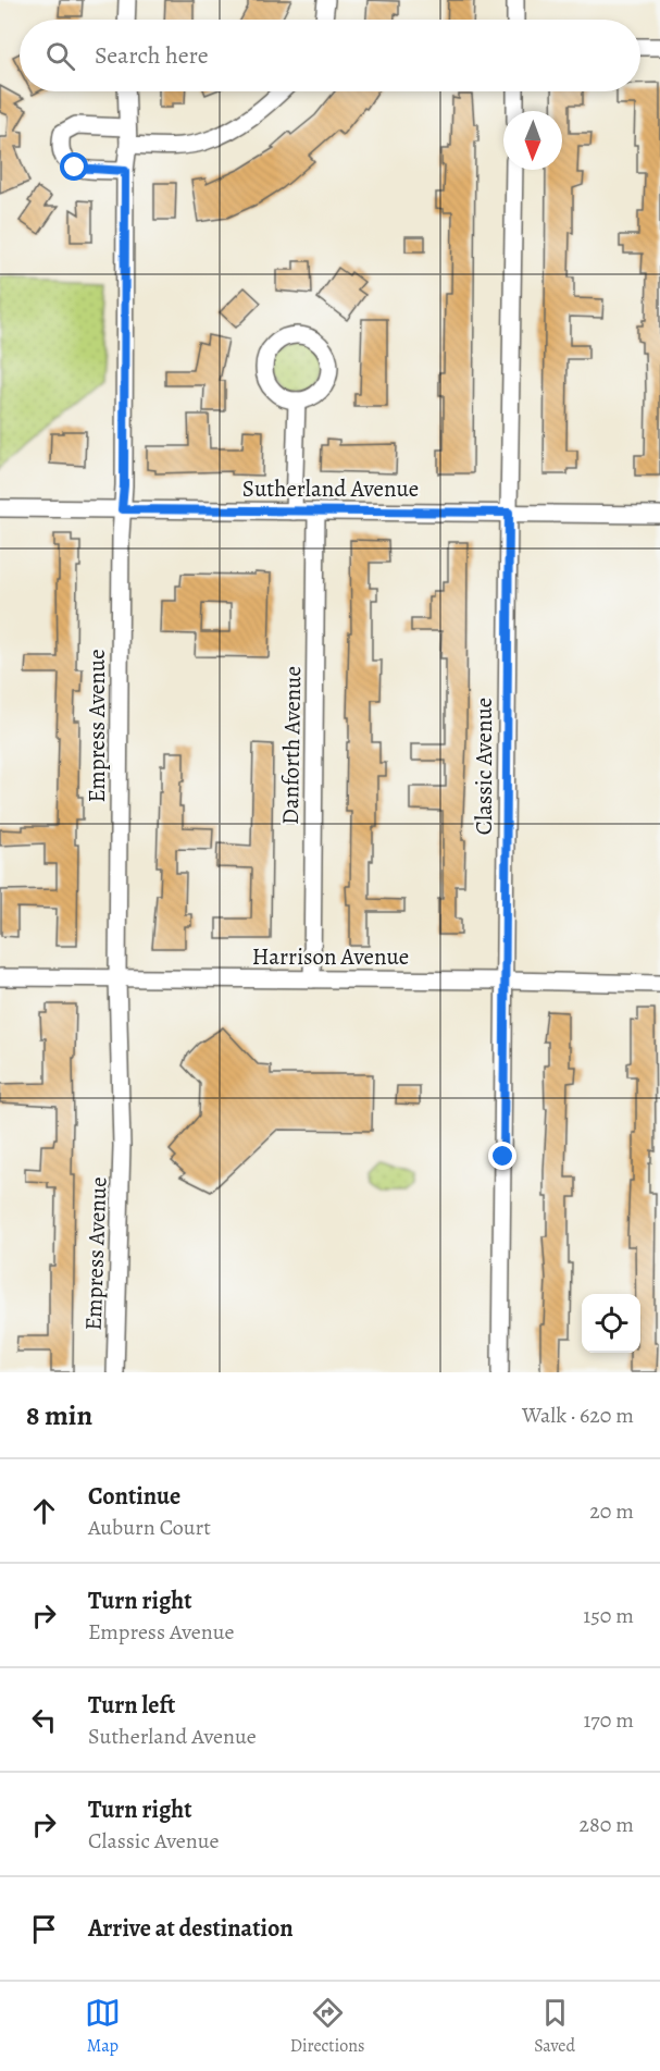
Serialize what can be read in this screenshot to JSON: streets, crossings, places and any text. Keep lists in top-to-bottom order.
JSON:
{
  "streets": {
    "street": [
      "Sutherland Avenue",
      "Empress Avenue",
      "Danforth Avenue",
      "Classic Avenue",
      "Harrison Avenue"
    ]
  },
  "crossings": [
    ["Sutherland Avenue", "Empress Avenue"],
    ["Sutherland Avenue", "Danforth Avenue"],
    ["Sutherland Avenue", "Classic Avenue"],
    ["Empress Avenue", "Harrison Avenue"],
    ["Danforth Avenue", "Harrison Avenue"],
    ["Classic Avenue", "Harrison Avenue"]
  ],
  "north": "bottom",
  "page": {
    "search": "Search here",
    "heading": ["8 min", "Walk · 620 m"],
    "list": [
      ["Continue", "Auburn Court", "20 m"],
      ["Turn right", "Empress Avenue", "150 m"],
      ["Turn left", "Sutherland Avenue", "170 m"],
      ["Turn right", "Classic Avenue", "280 m"],
      "Arrive at destination"
    ],
    "nav": ["Map", "Directions", "Saved"]
  }
}
